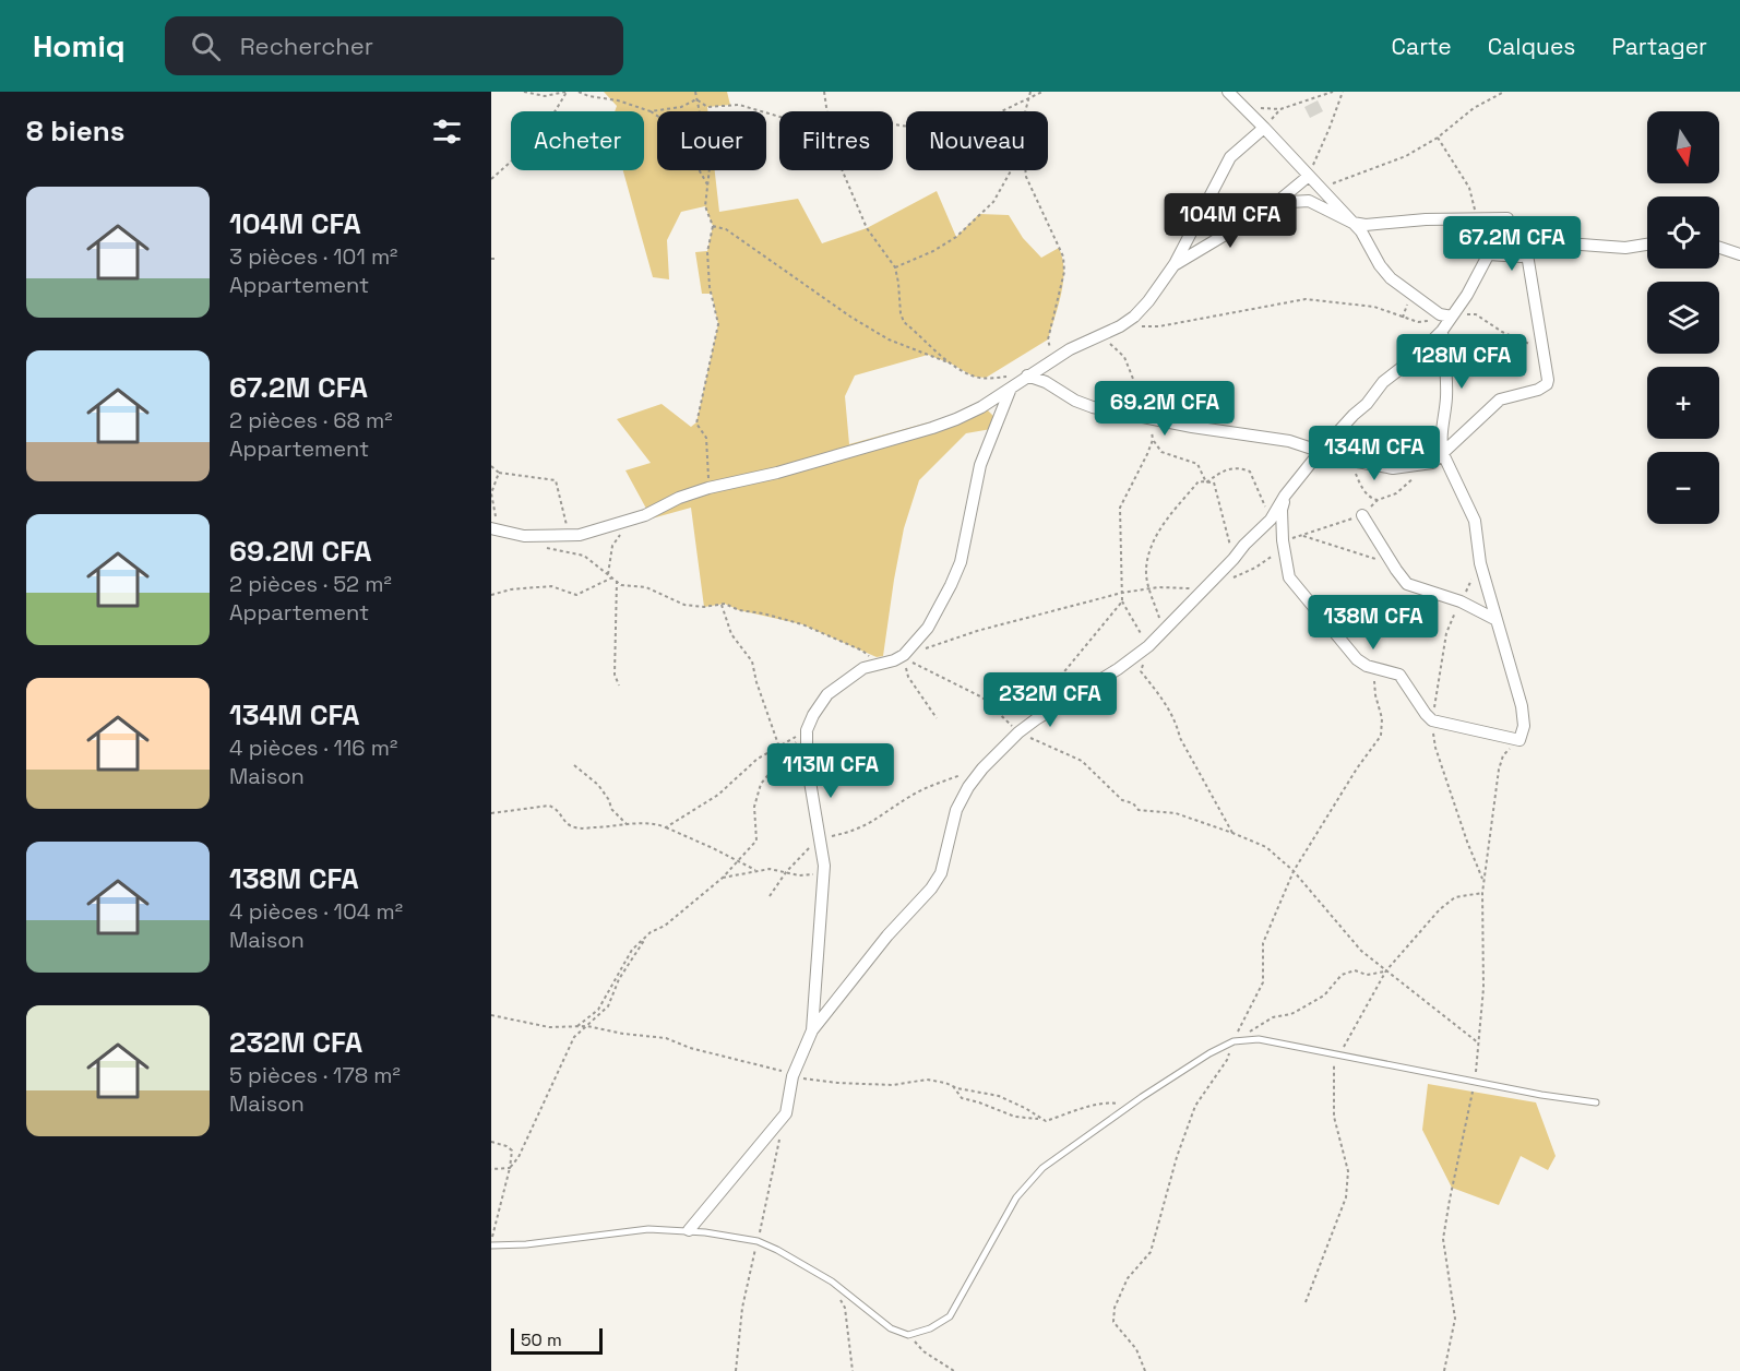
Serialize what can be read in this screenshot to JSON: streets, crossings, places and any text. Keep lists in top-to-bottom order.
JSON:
{
  "scale_bar": "50 m",
  "north": "bottom",
  "page": {
    "header": "Homiq",
    "search": "Rechercher",
    "nav": ["Carte", "Calques", "Partager"],
    "heading": "8 biens",
    "map_buttons": ["+", "−"],
    "chip": [
      "Acheter",
      "Louer",
      "Filtres",
      "Nouveau"
    ],
    "list": [
      {
        "name": "104M CFA",
        "note": "3 pièces · 101 m² · Appartement"
      },
      {
        "name": "67.2M CFA",
        "note": "2 pièces · 68 m² · Appartement"
      },
      {
        "name": "69.2M CFA",
        "note": "2 pièces · 52 m² · Appartement"
      },
      {
        "name": "134M CFA",
        "note": "4 pièces · 116 m² · Maison"
      },
      {
        "name": "138M CFA",
        "note": "4 pièces · 104 m² · Maison"
      },
      {
        "name": "232M CFA",
        "note": "5 pièces · 178 m² · Maison"
      }
    ],
    "price": [
      "104M CFA",
      "67.2M CFA",
      "128M CFA",
      "69.2M CFA",
      "134M CFA",
      "138M CFA",
      "232M CFA",
      "113M CFA"
    ],
    "scale": "50 m"
  }
}
